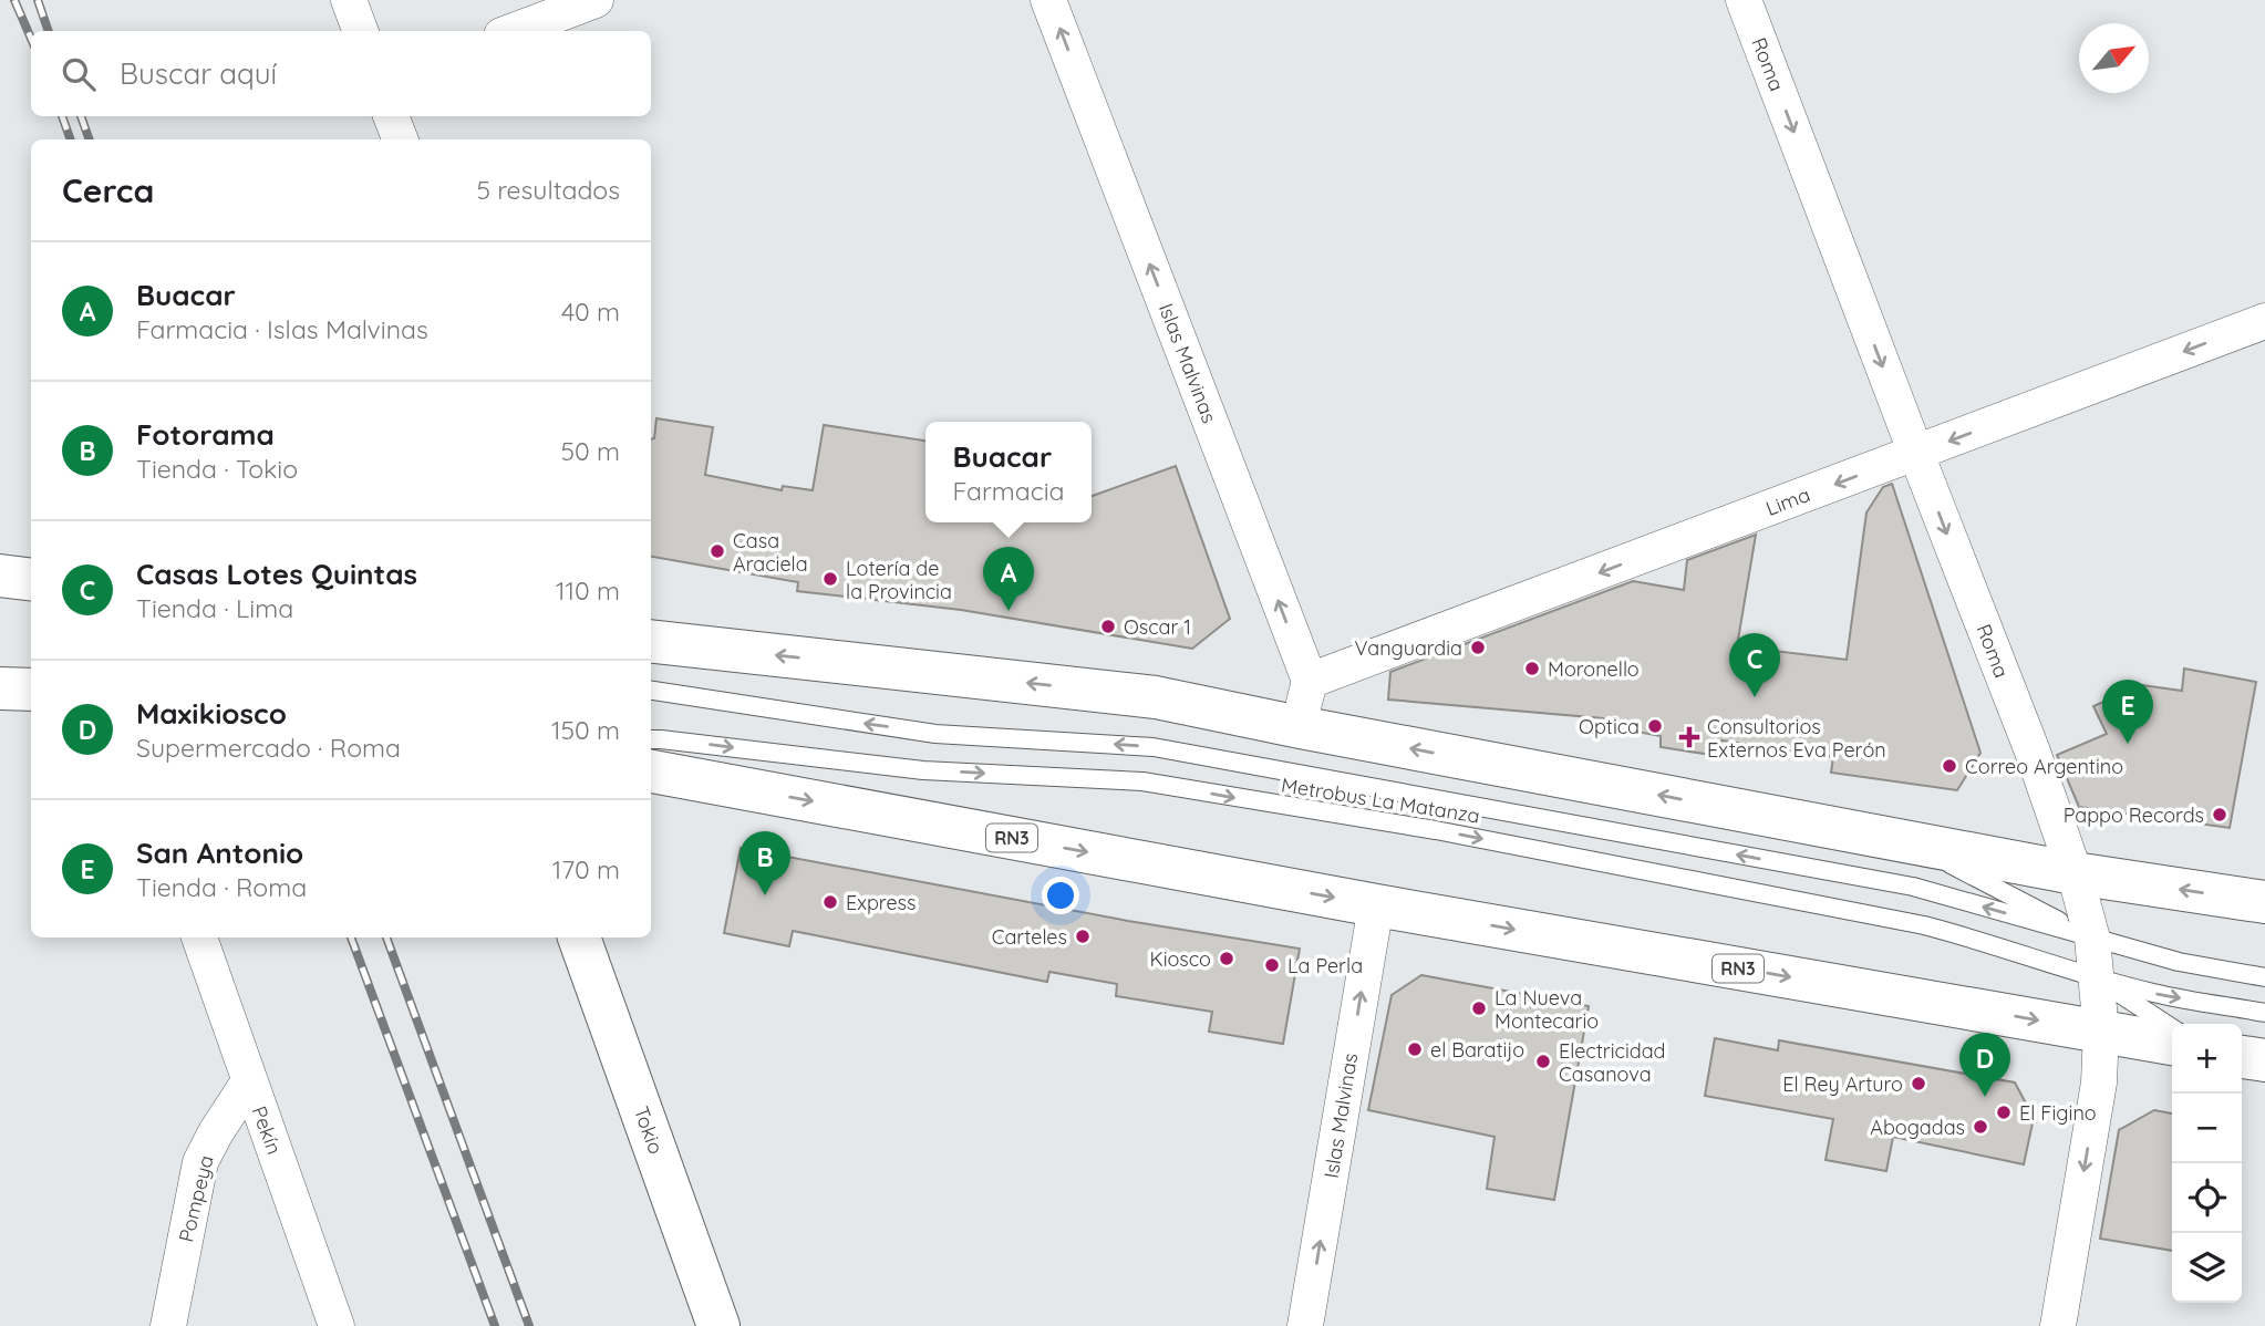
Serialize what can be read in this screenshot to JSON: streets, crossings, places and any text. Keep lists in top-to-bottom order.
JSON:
{
  "streets": {
    "main road": ["RN3", "Tokio"],
    "street": [
      "Roma",
      "Islas Malvinas",
      "Lima",
      "Pekín",
      "Pompeya"
    ],
    "lane": ["Metrobus La Matanza"]
  },
  "crossings": [
    ["Roma", "Lima"],
    ["Roma", "Metrobus La Matanza"],
    ["Roma", "RN3"],
    ["Islas Malvinas", "Lima"],
    ["Islas Malvinas", "RN3"],
    ["Pekín", "Pompeya"]
  ],
  "one_way": ["Roma", "Islas Malvinas", "Lima"],
  "places": {
    "other": [
      "Casa Araciela",
      "Lotería de la Provincia",
      "Oscar 1",
      "Vanguardia",
      "Moronello",
      "Optica",
      "Correo Argentino",
      "Pappo Records",
      "Express",
      "Carteles",
      "Kiosco",
      "La Perla",
      "La Nueva Montecario",
      "el Baratijo",
      "Electricidad Casanova",
      "El Rey Arturo",
      "El Figino",
      "Abogadas"
    ],
    "health": ["Consultorios Externos Eva Perón"]
  },
  "north": "top right",
  "page": {
    "search": "Buscar aquí",
    "heading": ["Cerca", "5 resultados"],
    "list": [
      {
        "mark": "A",
        "name": "Buacar",
        "note": "Farmacia · Islas Malvinas",
        "value": "40 m"
      },
      {
        "mark": "B",
        "name": "Fotorama",
        "note": "Tienda · Tokio",
        "value": "50 m"
      },
      {
        "mark": "C",
        "name": "Casas Lotes Quintas",
        "note": "Tienda · Lima",
        "value": "110 m"
      },
      {
        "mark": "D",
        "name": "Maxikiosco",
        "note": "Supermercado · Roma",
        "value": "150 m"
      },
      {
        "mark": "E",
        "name": "San Antonio",
        "note": "Tienda · Roma",
        "value": "170 m"
      }
    ],
    "popup": ["Buacar", "Farmacia"],
    "pins": [
      "A",
      "C",
      "E",
      "B",
      "D"
    ],
    "map_buttons": ["+", "−"]
  }
}
